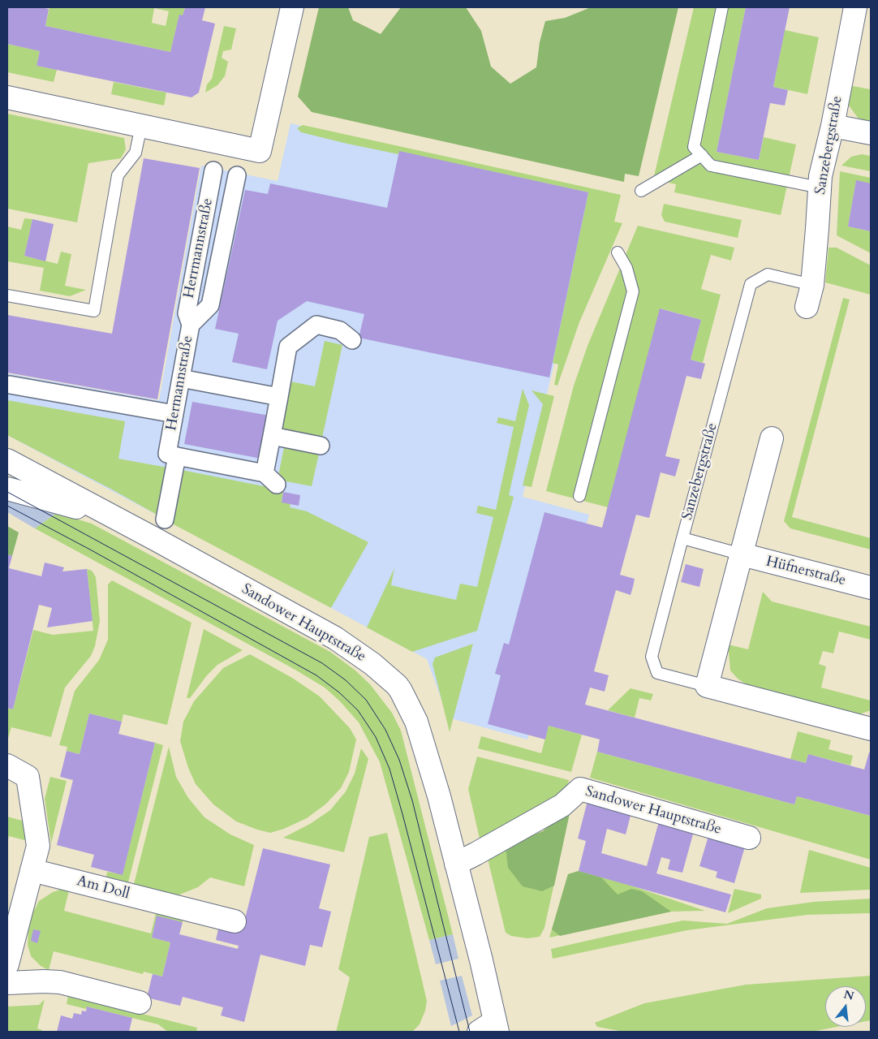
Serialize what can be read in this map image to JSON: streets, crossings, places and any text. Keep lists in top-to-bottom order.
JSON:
{
  "streets": {
    "street": [
      "Sanzebergstraße",
      "Herrmannstraße",
      "Hermannstraße",
      "Hüfnerstraße",
      "Sandower Hauptstraße",
      "Am Doll"
    ]
  },
  "crossings": [
    ["Herrmannstraße", "Hermannstraße"]
  ],
  "north": "top"
}
